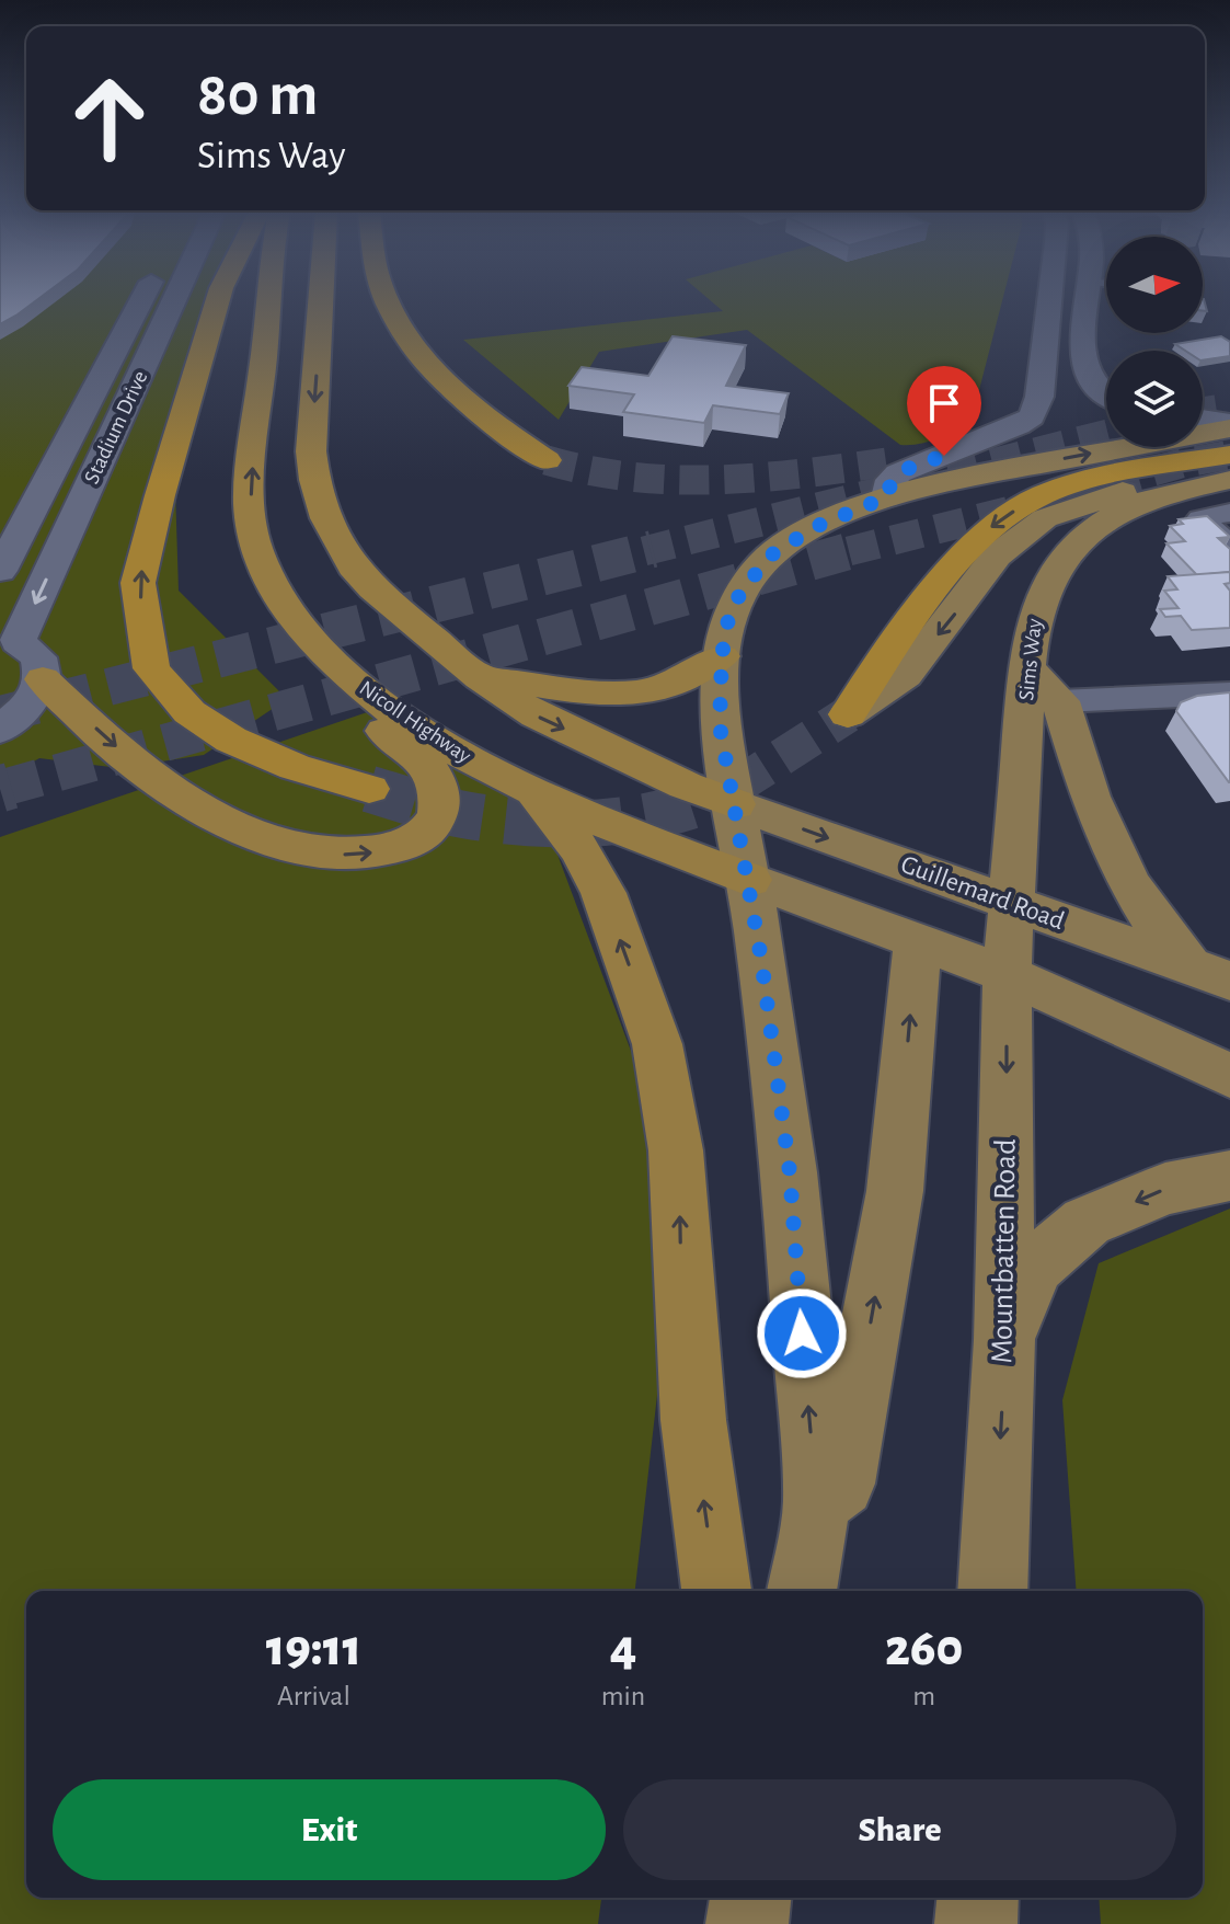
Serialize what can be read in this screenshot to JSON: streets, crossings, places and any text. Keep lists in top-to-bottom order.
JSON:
{
  "streets": {
    "highway": ["Nicoll Highway"],
    "main road": ["Sims Way", "Guillemard Road", "Mountbatten Road"],
    "street": ["Stadium Drive"]
  },
  "crossings": [
    ["Sims Way", "Guillemard Road"],
    ["Sims Way", "Mountbatten Road"],
    ["Guillemard Road", "Mountbatten Road"]
  ],
  "north": "right",
  "page": {
    "turn": ["80 m", "Sims Way"],
    "eta": [
      "19:11",
      "Arrival",
      "4",
      "min",
      "260",
      "m"
    ],
    "buttons": ["Exit", "Share"]
  }
}
